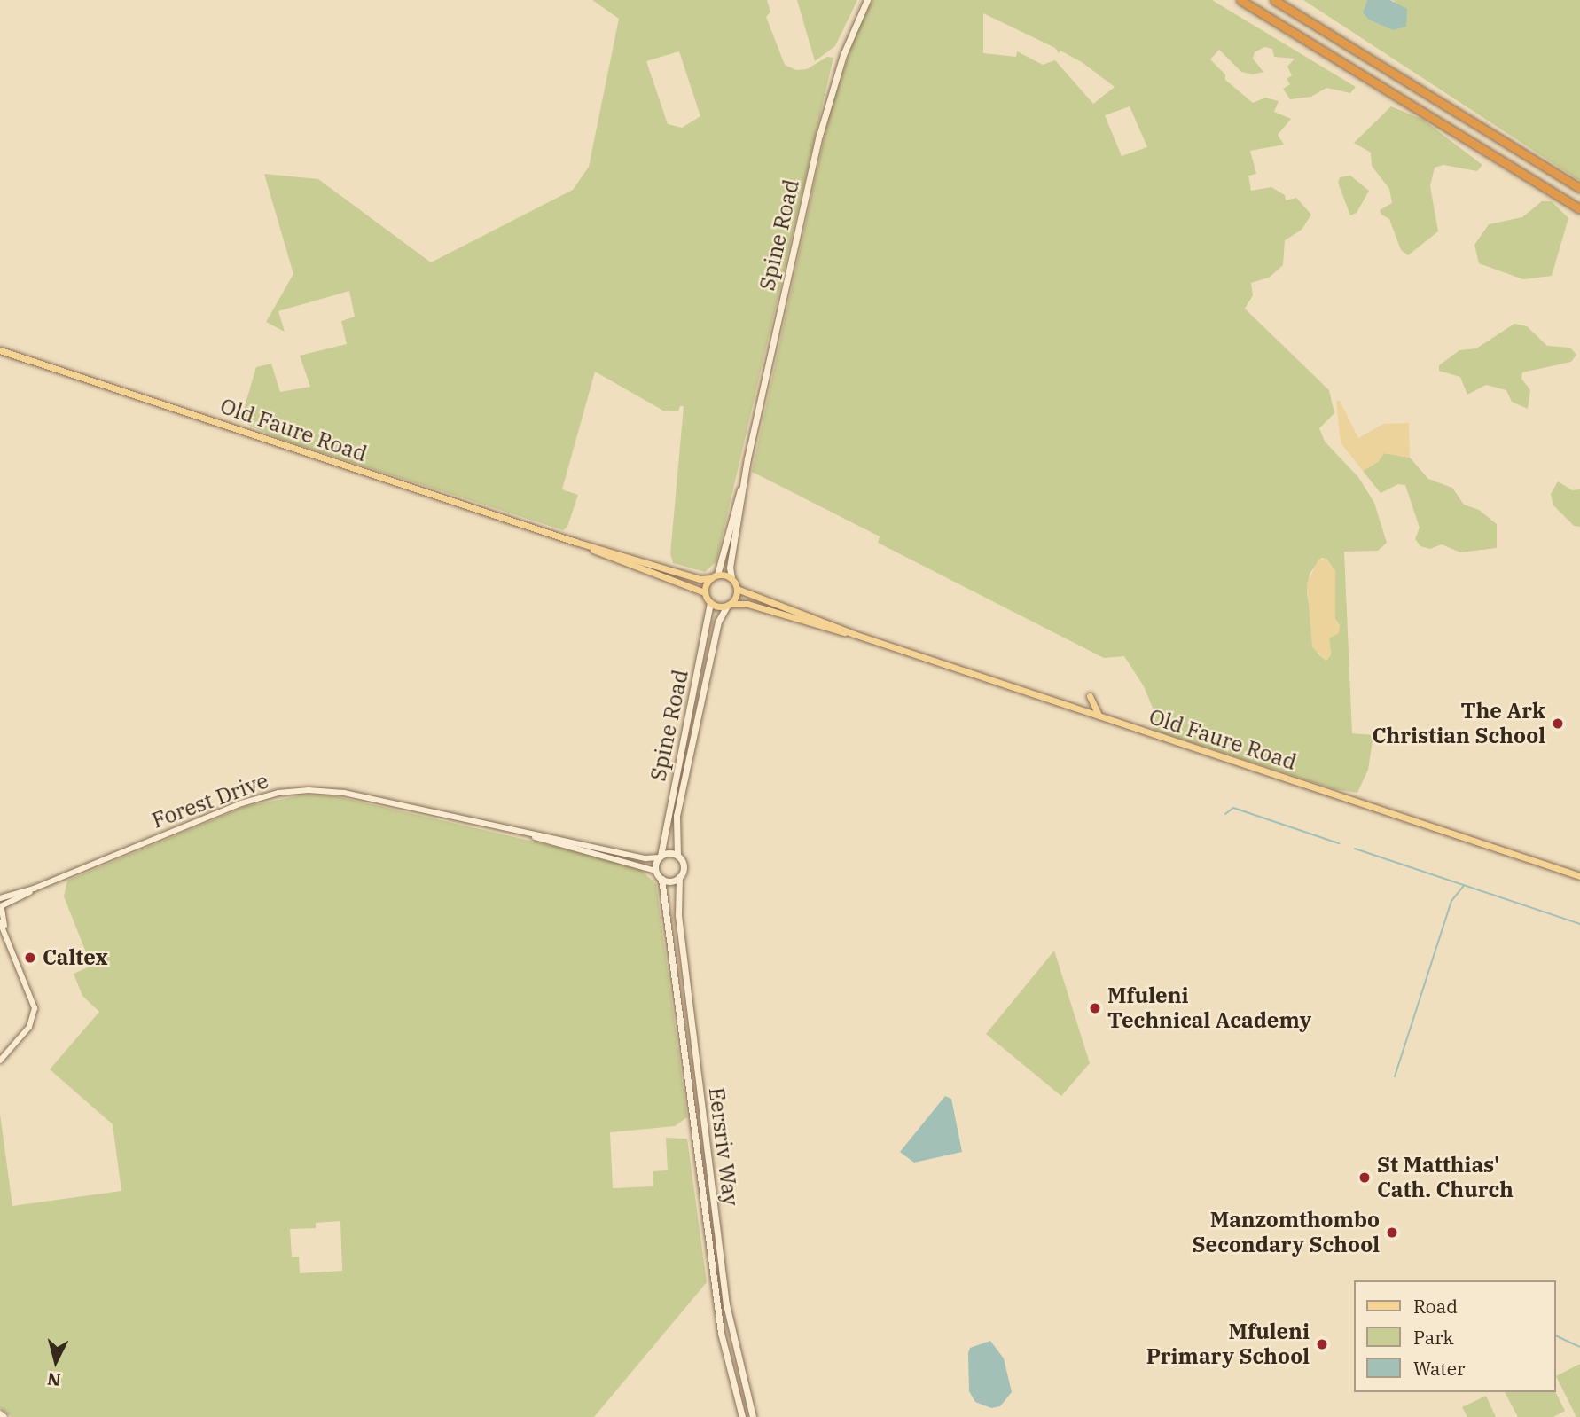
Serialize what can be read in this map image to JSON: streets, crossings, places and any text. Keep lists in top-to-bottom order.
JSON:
{
  "streets": {
    "main road": ["Spine Road", "Old Faure Road", "Eersriv Way"],
    "street": ["Forest Drive"]
  },
  "crossings": [
    ["Spine Road", "Old Faure Road"],
    ["Spine Road", "Forest Drive"],
    ["Spine Road", "Eersriv Way"],
    ["Forest Drive", "Eersriv Way"]
  ],
  "places": [
    "The Ark Christian School",
    "Caltex",
    "Mfuleni Technical Academy",
    "St Matthias' Cath. Church",
    "Manzomthombo Secondary School",
    "Mfuleni Primary School"
  ],
  "legend": ["Road", "Park", "Water"],
  "north": "bottom"
}
